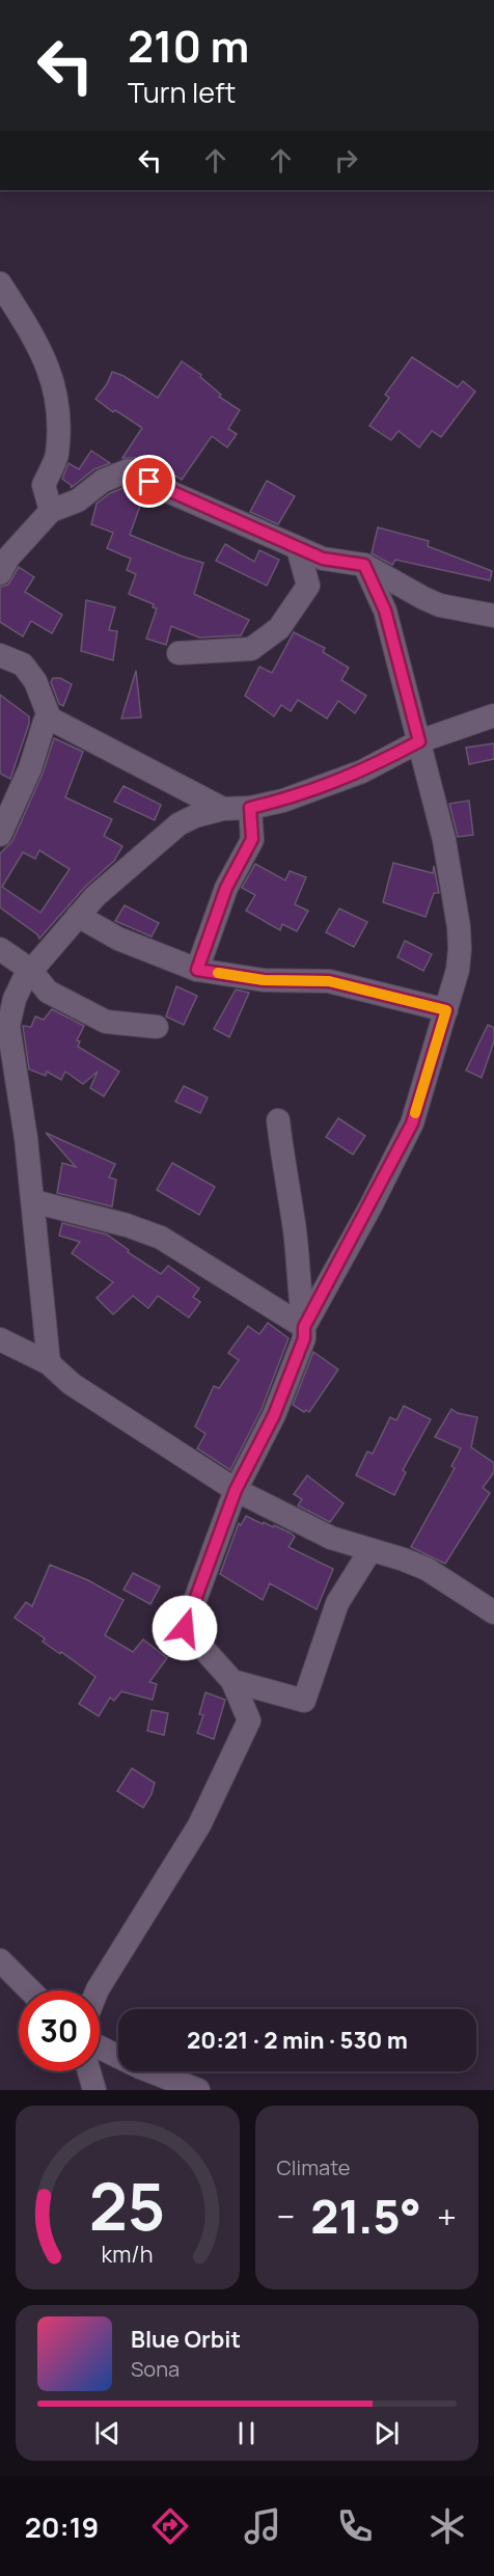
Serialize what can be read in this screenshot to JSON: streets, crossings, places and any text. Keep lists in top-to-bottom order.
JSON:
{
  "page": {
    "turn": ["210 m", "Turn left"],
    "limit": "30",
    "trip": "20:21 · 2 min · 530 m",
    "tile": "Climate",
    "heat": ["−", "21.5°", "+"],
    "song": ["Blue Orbit", "Sona"],
    "tabs": "20:19",
    "gauge": ["25", "km/h"]
  }
}
